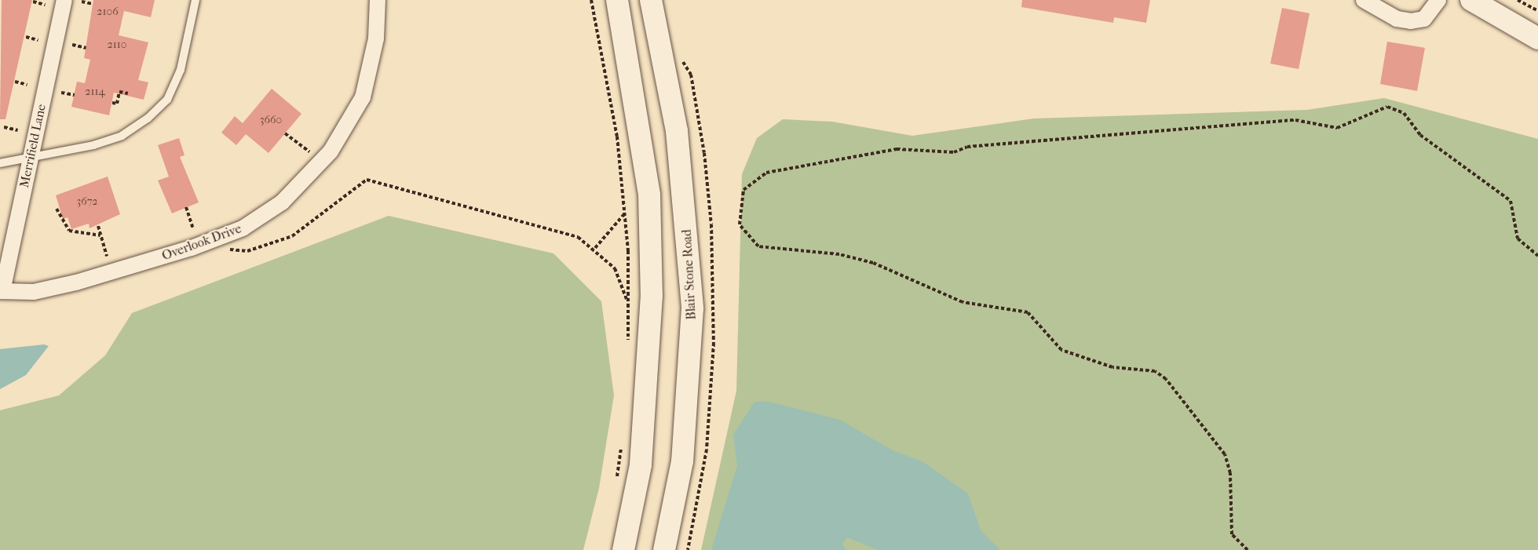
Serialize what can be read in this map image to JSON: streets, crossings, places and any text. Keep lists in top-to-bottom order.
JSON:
{
  "streets": {
    "street": ["Merrifield Lane", "Overlook Drive", "Blair Stone Road"]
  },
  "crossings": [
    ["Merrifield Lane", "Overlook Drive"]
  ],
  "house_numbers": [
    "2106",
    "2110",
    "2114",
    "3660",
    "3672"
  ]
}
